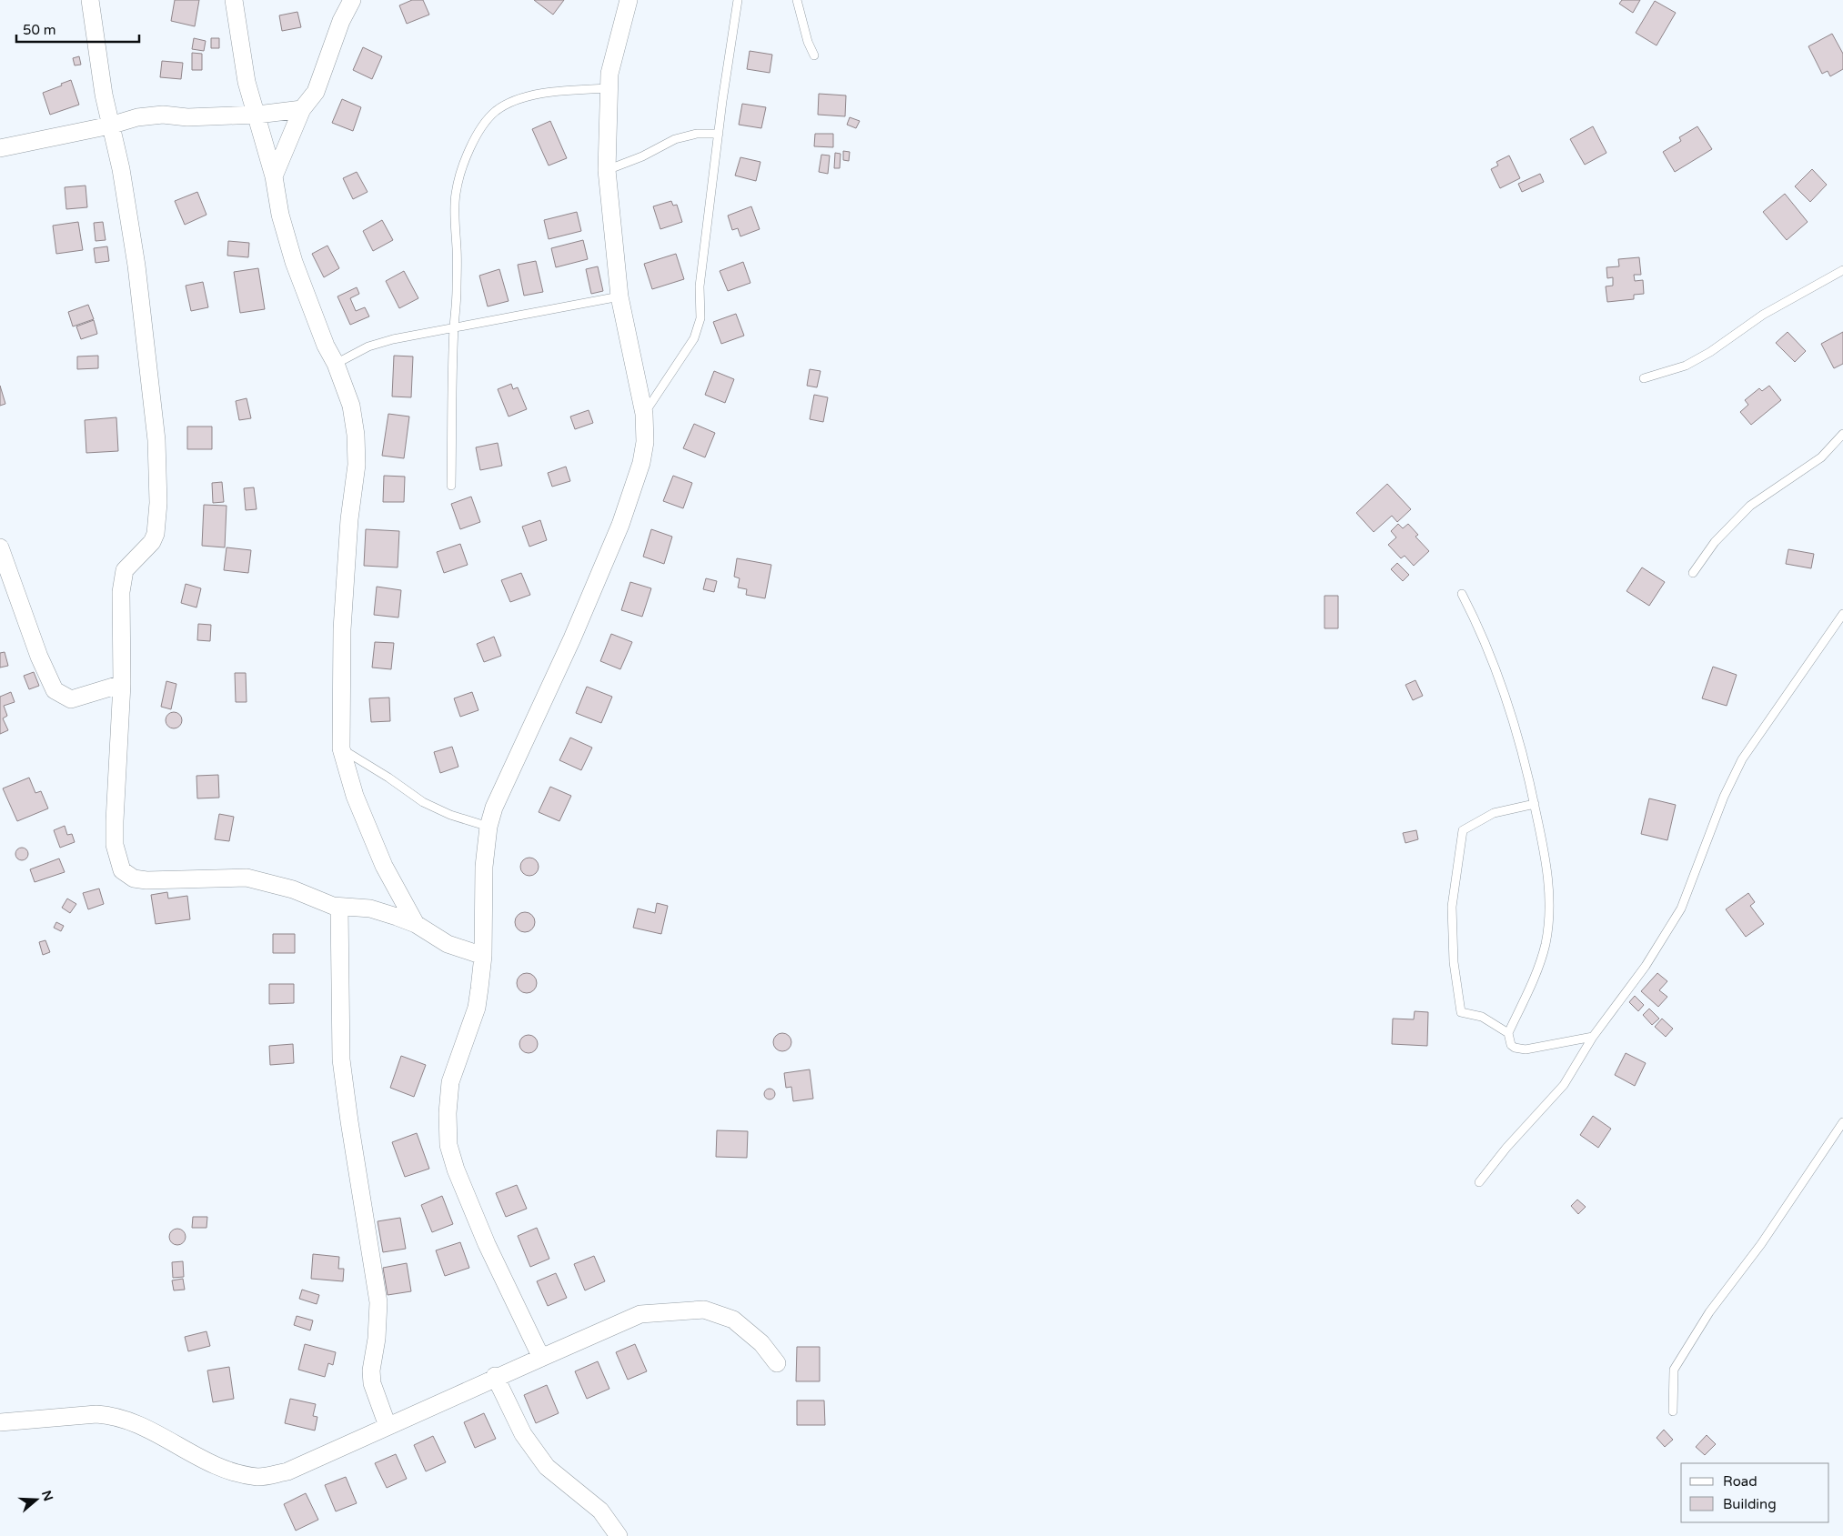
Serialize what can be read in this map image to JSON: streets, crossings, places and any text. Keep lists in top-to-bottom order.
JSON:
{
  "legend": ["Road", "Building"],
  "scale_bar": "50 m",
  "north": "right"
}
